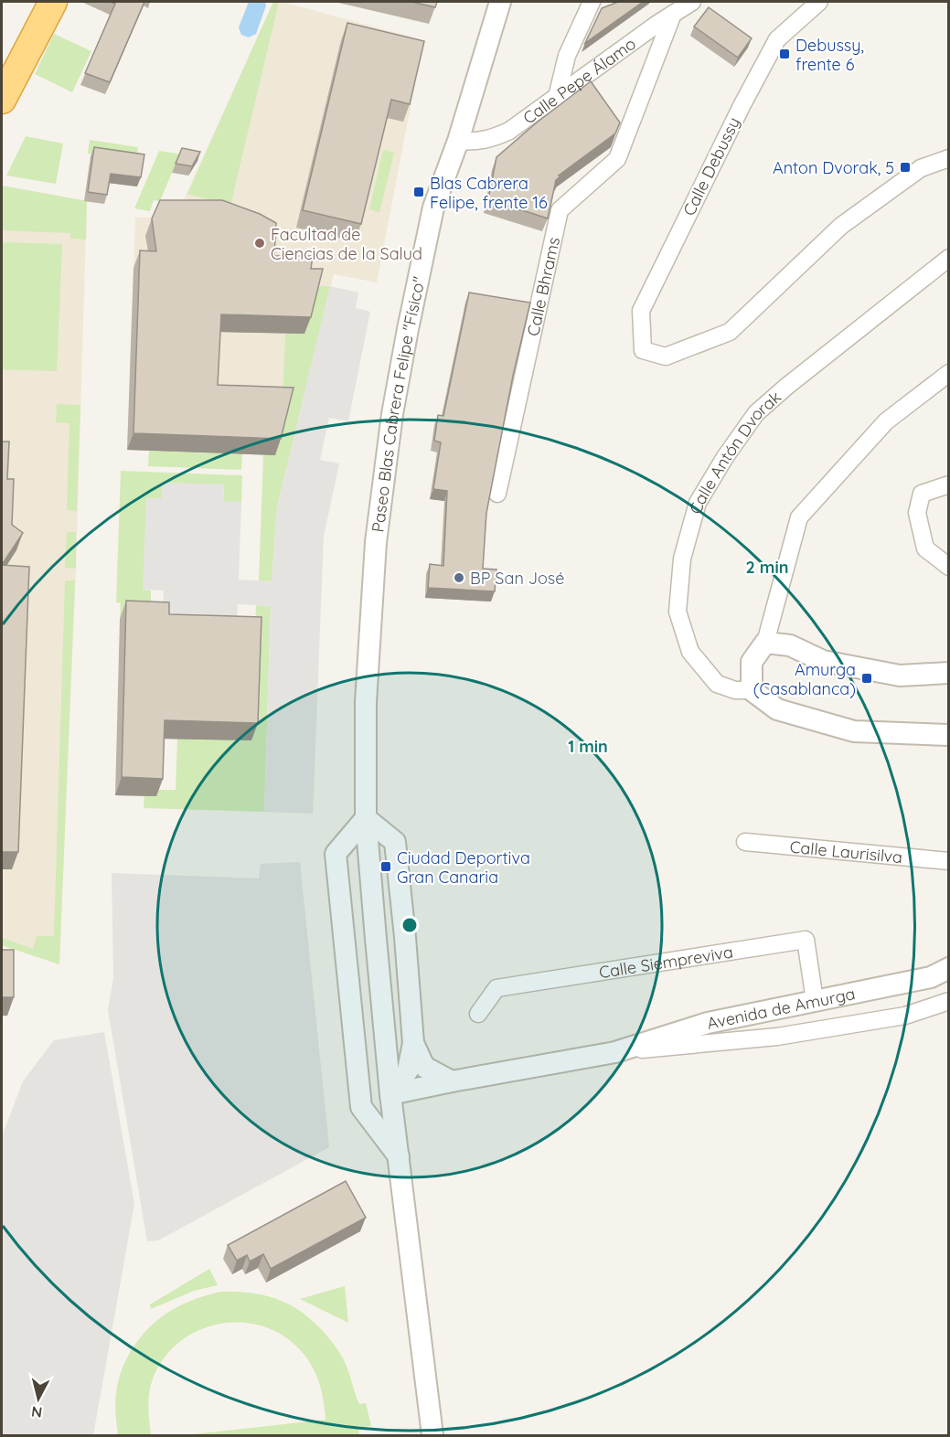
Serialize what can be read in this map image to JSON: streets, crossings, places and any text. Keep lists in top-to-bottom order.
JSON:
{
  "streets": {
    "street": [
      "Calle Pepe Álamo",
      "Calle Debussy",
      "Calle Bhrams",
      "Paseo Blas Cabrera Felipe \"Físico\"",
      "Calle Antón Dvorak",
      "Calle Laurisilva",
      "Calle Siempreviva",
      "Avenida de Amurga"
    ]
  },
  "crossings": [
    ["Calle Pepe Álamo", "Calle Bhrams"],
    ["Calle Pepe Álamo", "Paseo Blas Cabrera Felipe \"Físico\""],
    ["Paseo Blas Cabrera Felipe \"Físico\"", "Avenida de Amurga"],
    ["Calle Siempreviva", "Avenida de Amurga"]
  ],
  "places": {
    "transit": [
      "Debussy, frente 6",
      "Anton Dvorak, 5",
      "Blas Cabrera Felipe, frente 16",
      "Amurga (Casablanca)",
      "Ciudad Deportiva Gran Canaria"
    ],
    "other": ["Facultad de Ciencias de la Salud", "BP San José"]
  },
  "north": "bottom",
  "rings": ["2 min", "1 min"]
}
